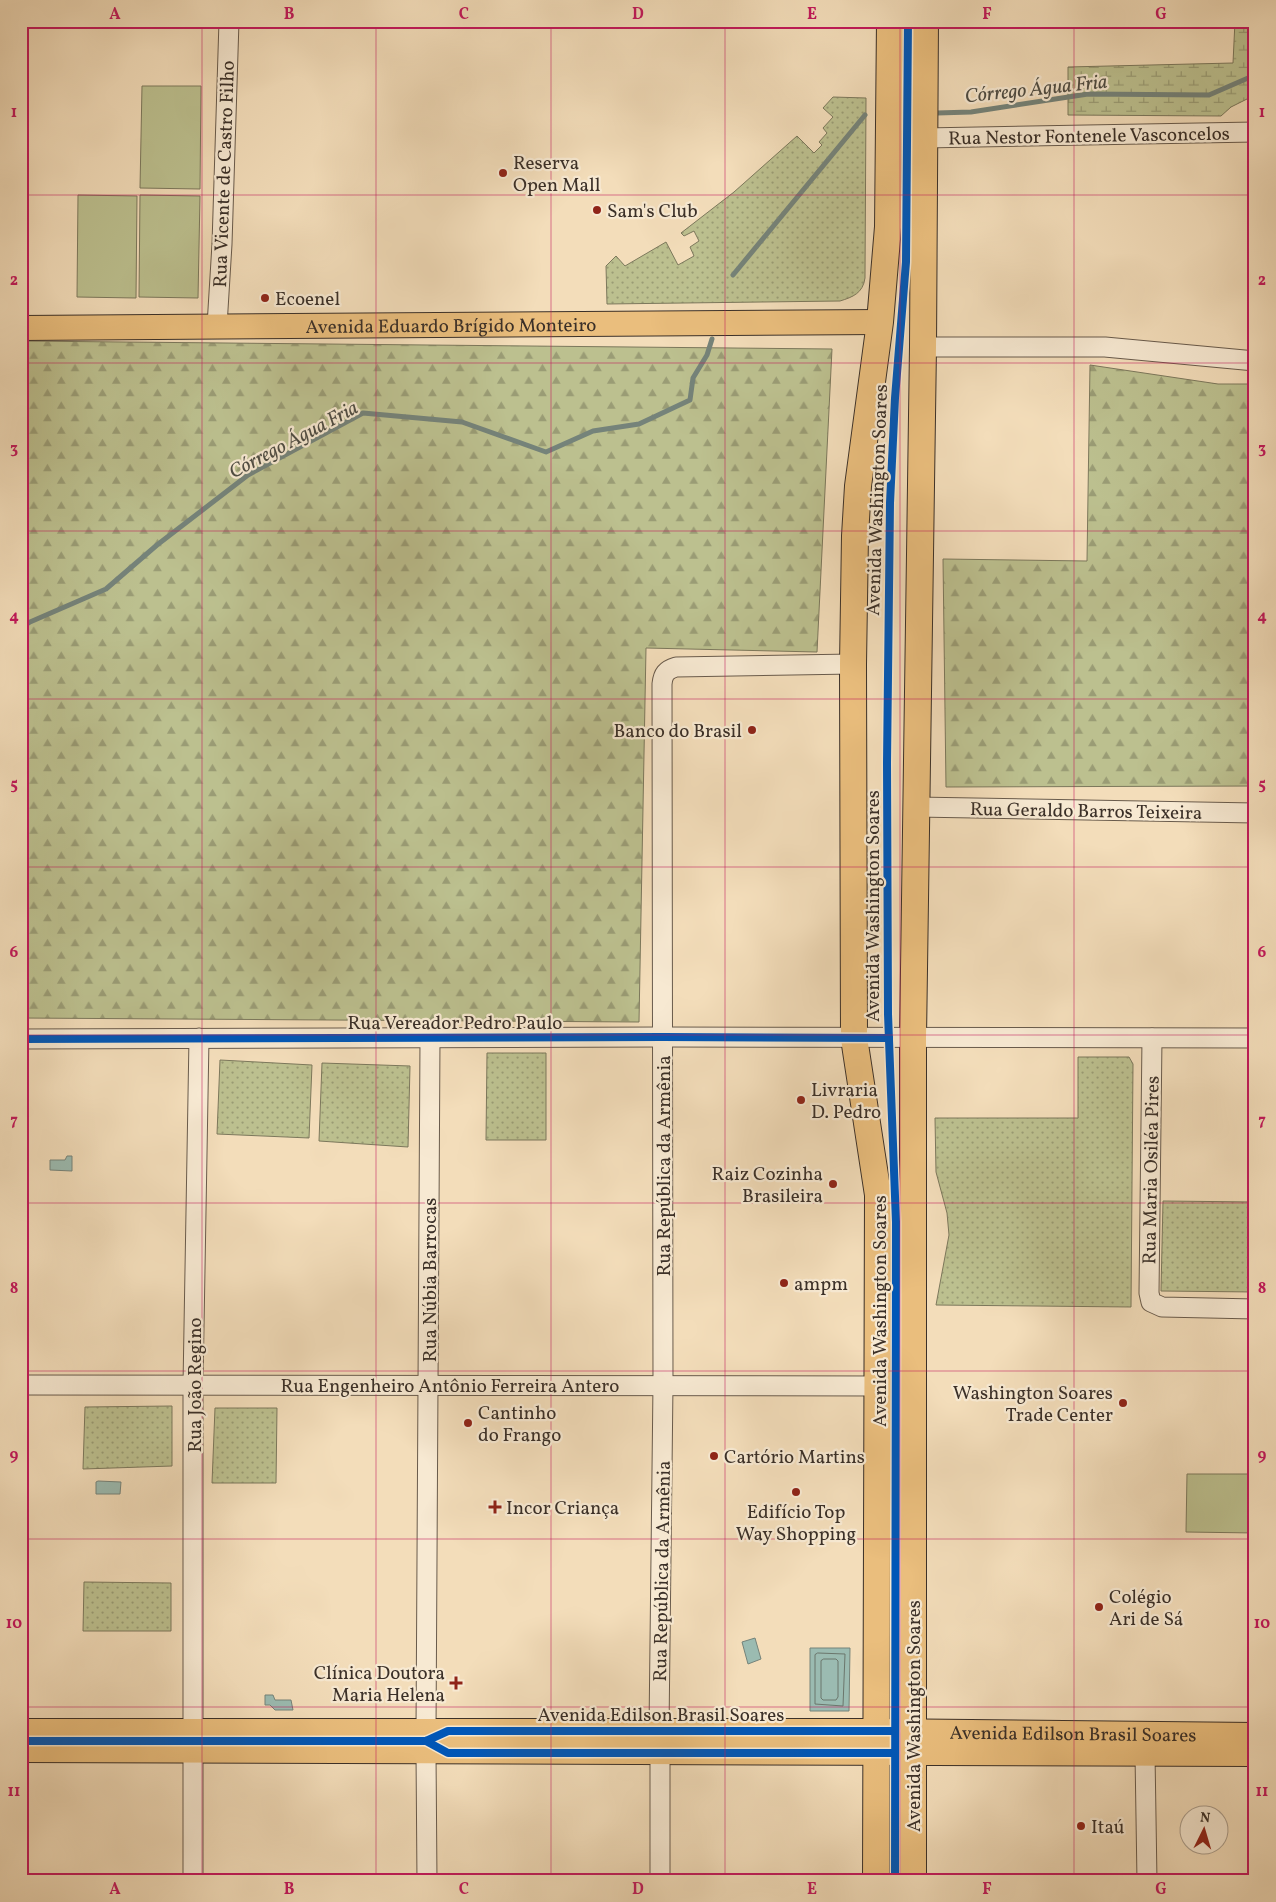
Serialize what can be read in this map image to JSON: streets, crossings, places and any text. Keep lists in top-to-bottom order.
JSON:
{
  "streets": {
    "highway": ["Avenida Washington Soares"],
    "main road": ["Avenida Eduardo Brígido Monteiro", "Avenida Edilson Brasil Soares"],
    "street": [
      "Rua Nestor Fontenele Vasconcelos",
      "Rua Vicente de Castro Filho",
      "Rua Geraldo Barros Teixeira",
      "Rua Vereador Pedro Paulo",
      "Rua República da Armênia",
      "Rua Maria Osiléa Pires",
      "Rua Núbia Barrocas",
      "Rua João Regino",
      "Rua Engenheiro Antônio Ferreira Antero"
    ]
  },
  "crossings": [
    ["Rua Nestor Fontenele Vasconcelos", "Avenida Washington Soares"],
    ["Rua Vicente de Castro Filho", "Avenida Eduardo Brígido Monteiro"],
    ["Avenida Eduardo Brígido Monteiro", "Avenida Washington Soares"],
    ["Avenida Washington Soares", "Rua Geraldo Barros Teixeira"],
    ["Avenida Washington Soares", "Rua Vereador Pedro Paulo"],
    ["Avenida Washington Soares", "Rua República da Armênia"],
    ["Avenida Washington Soares", "Rua Engenheiro Antônio Ferreira Antero"],
    ["Avenida Washington Soares", "Avenida Edilson Brasil Soares"],
    ["Rua Vereador Pedro Paulo", "Rua República da Armênia"],
    ["Rua Vereador Pedro Paulo", "Rua Maria Osiléa Pires"],
    ["Rua Vereador Pedro Paulo", "Rua Núbia Barrocas"],
    ["Rua Vereador Pedro Paulo", "Rua João Regino"],
    ["Rua República da Armênia", "Rua Engenheiro Antônio Ferreira Antero"],
    ["Rua República da Armênia", "Avenida Edilson Brasil Soares"],
    ["Rua Núbia Barrocas", "Rua Engenheiro Antônio Ferreira Antero"],
    ["Rua Núbia Barrocas", "Avenida Edilson Brasil Soares"],
    ["Rua João Regino", "Rua Engenheiro Antônio Ferreira Antero"],
    ["Rua João Regino", "Avenida Edilson Brasil Soares"]
  ],
  "water": ["Córrego Água Fria"],
  "places": {
    "other": [
      "Reserva Open Mall",
      "Sam's Club",
      "Ecoenel",
      "Banco do Brasil",
      "Livraria D. Pedro",
      "Raiz Cozinha Brasileira",
      "ampm",
      "Washington Soares Trade Center",
      "Cantinho do Frango",
      "Cartório Martins",
      "Edifício Top Way Shopping",
      "Colégio Ari de Sá",
      "Itaú"
    ],
    "health": ["Incor Criança", "Clínica Doutora Maria Helena"]
  },
  "north": "top",
  "grid": {
    "columns": [
      "A",
      "B",
      "C",
      "D",
      "E",
      "F",
      "G"
    ],
    "rows": [
      "1",
      "2",
      "3",
      "4",
      "5",
      "6",
      "7",
      "8",
      "9",
      "10",
      "11"
    ]
  }
}
